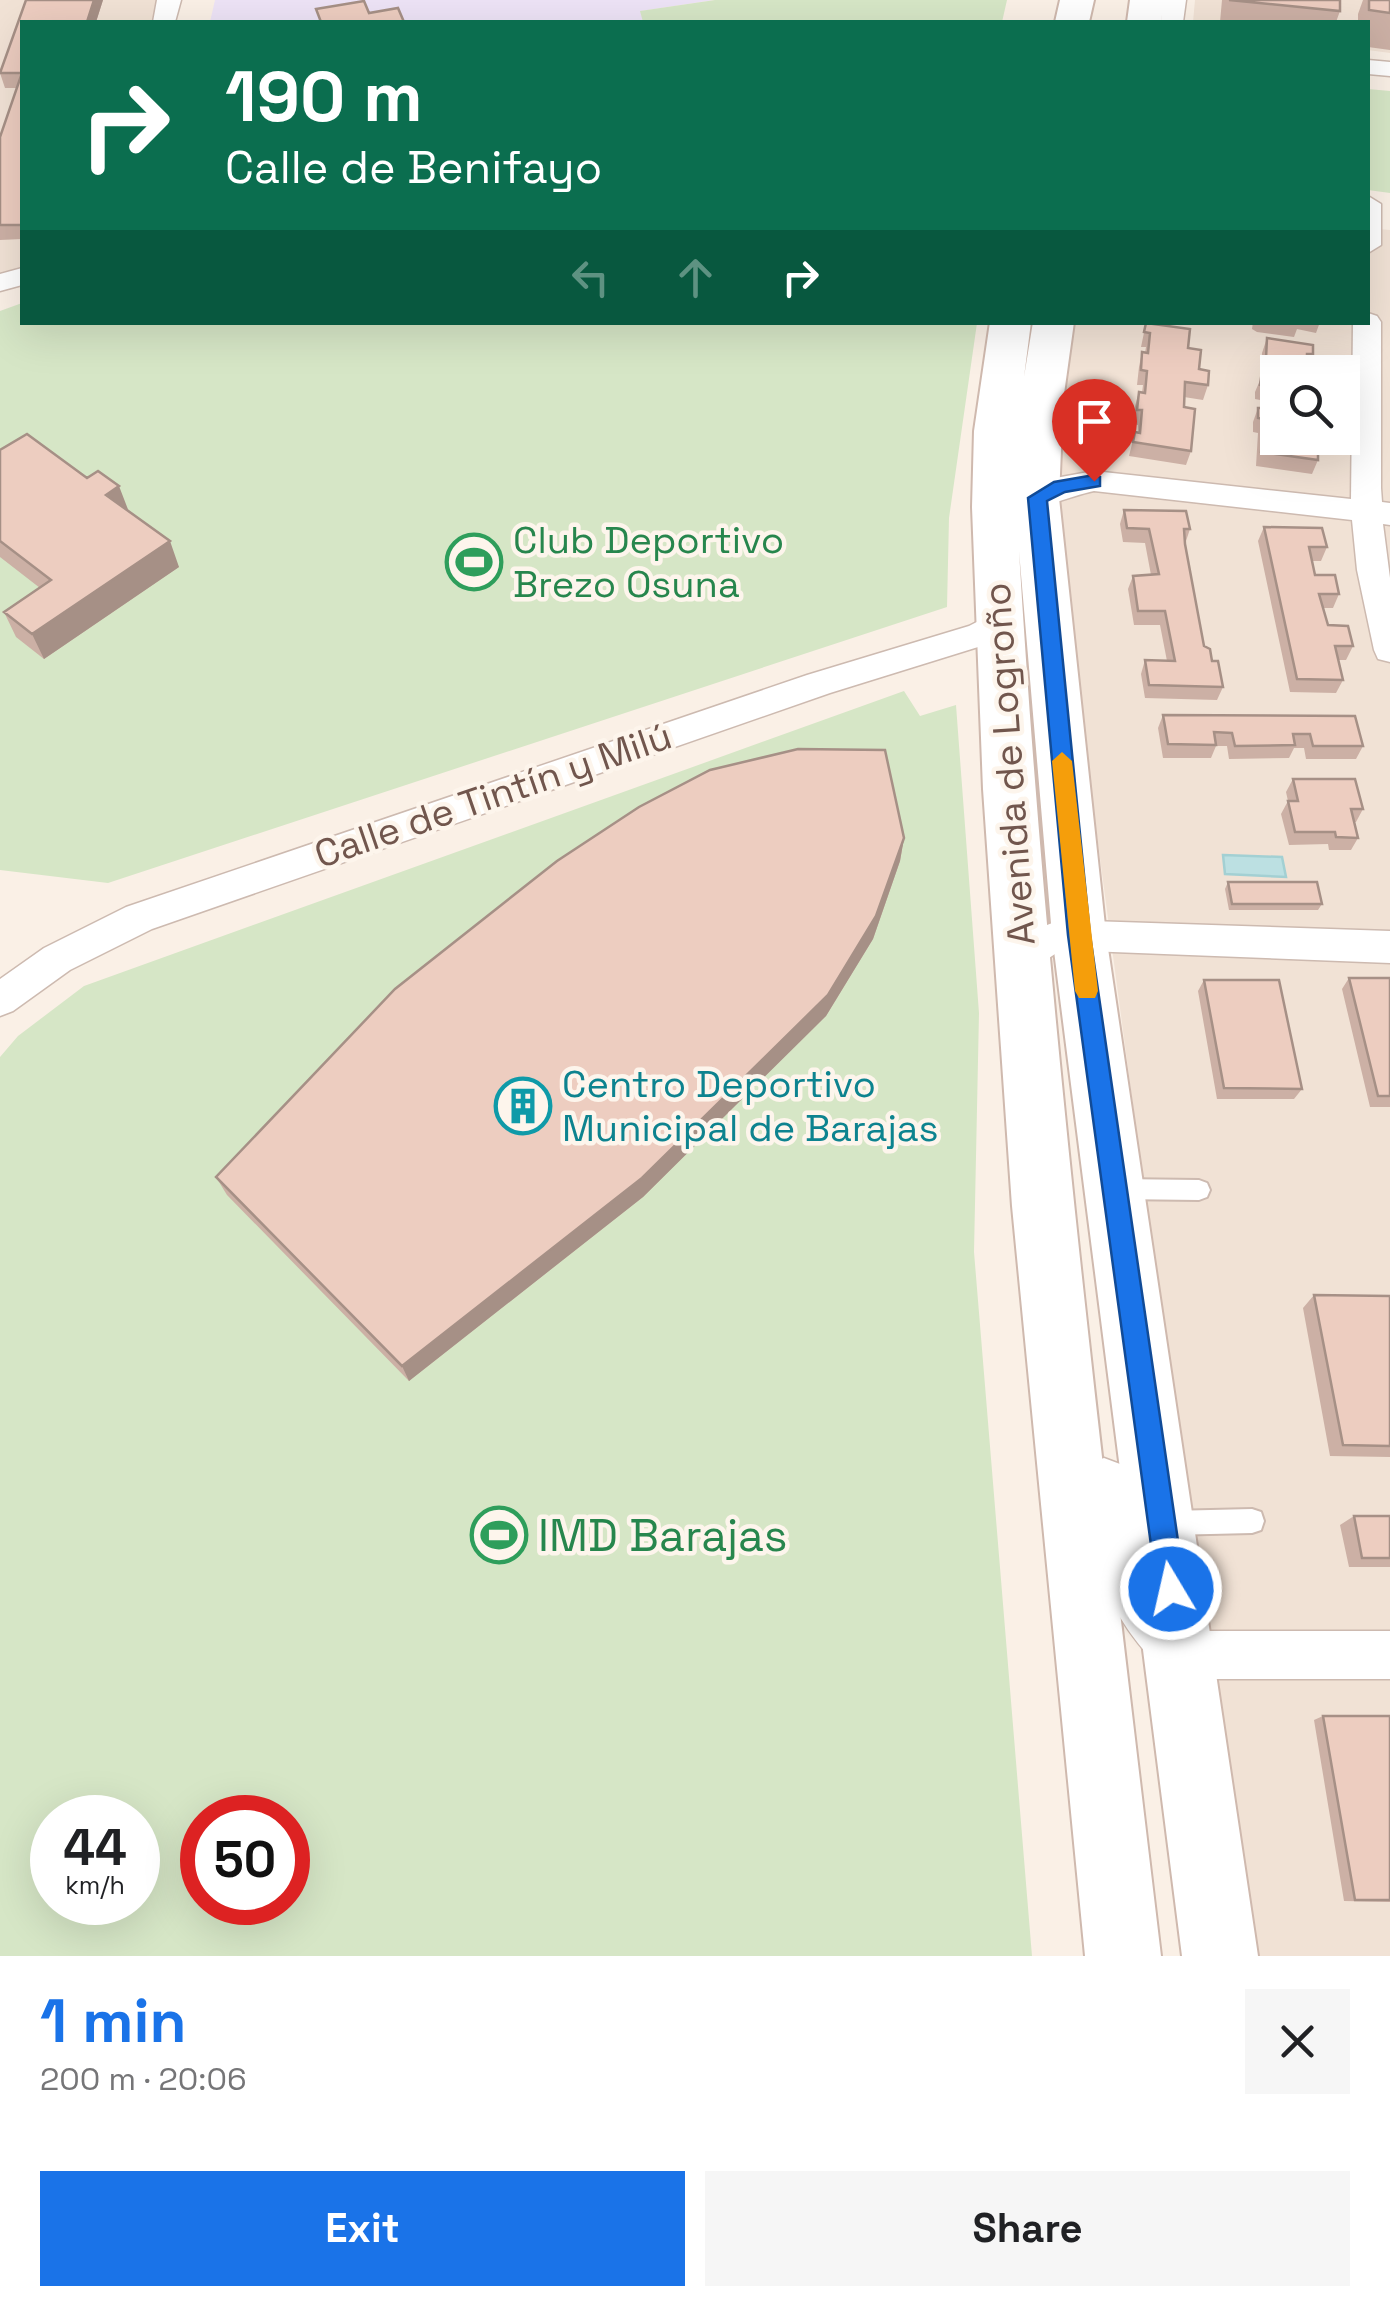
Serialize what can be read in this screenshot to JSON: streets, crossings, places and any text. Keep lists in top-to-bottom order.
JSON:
{
  "streets": {
    "main road": ["Avenida de Logroño"],
    "street": ["Calle de Tintín y Milú"]
  },
  "crossings": [
    ["Avenida de Logroño", "Calle de Tintín y Milú"]
  ],
  "places": {
    "sports": ["Club Deportivo Brezo Osuna", "IMD Barajas"],
    "building": ["Centro Deportivo Municipal de Barajas"]
  },
  "page": {
    "turn": ["190 m", "Calle de Benifayo"],
    "speed": "44 km/h",
    "limit": "50",
    "heading": ["1 min", "200 m · 20:06"],
    "buttons": ["Exit", "Share"]
  }
}
